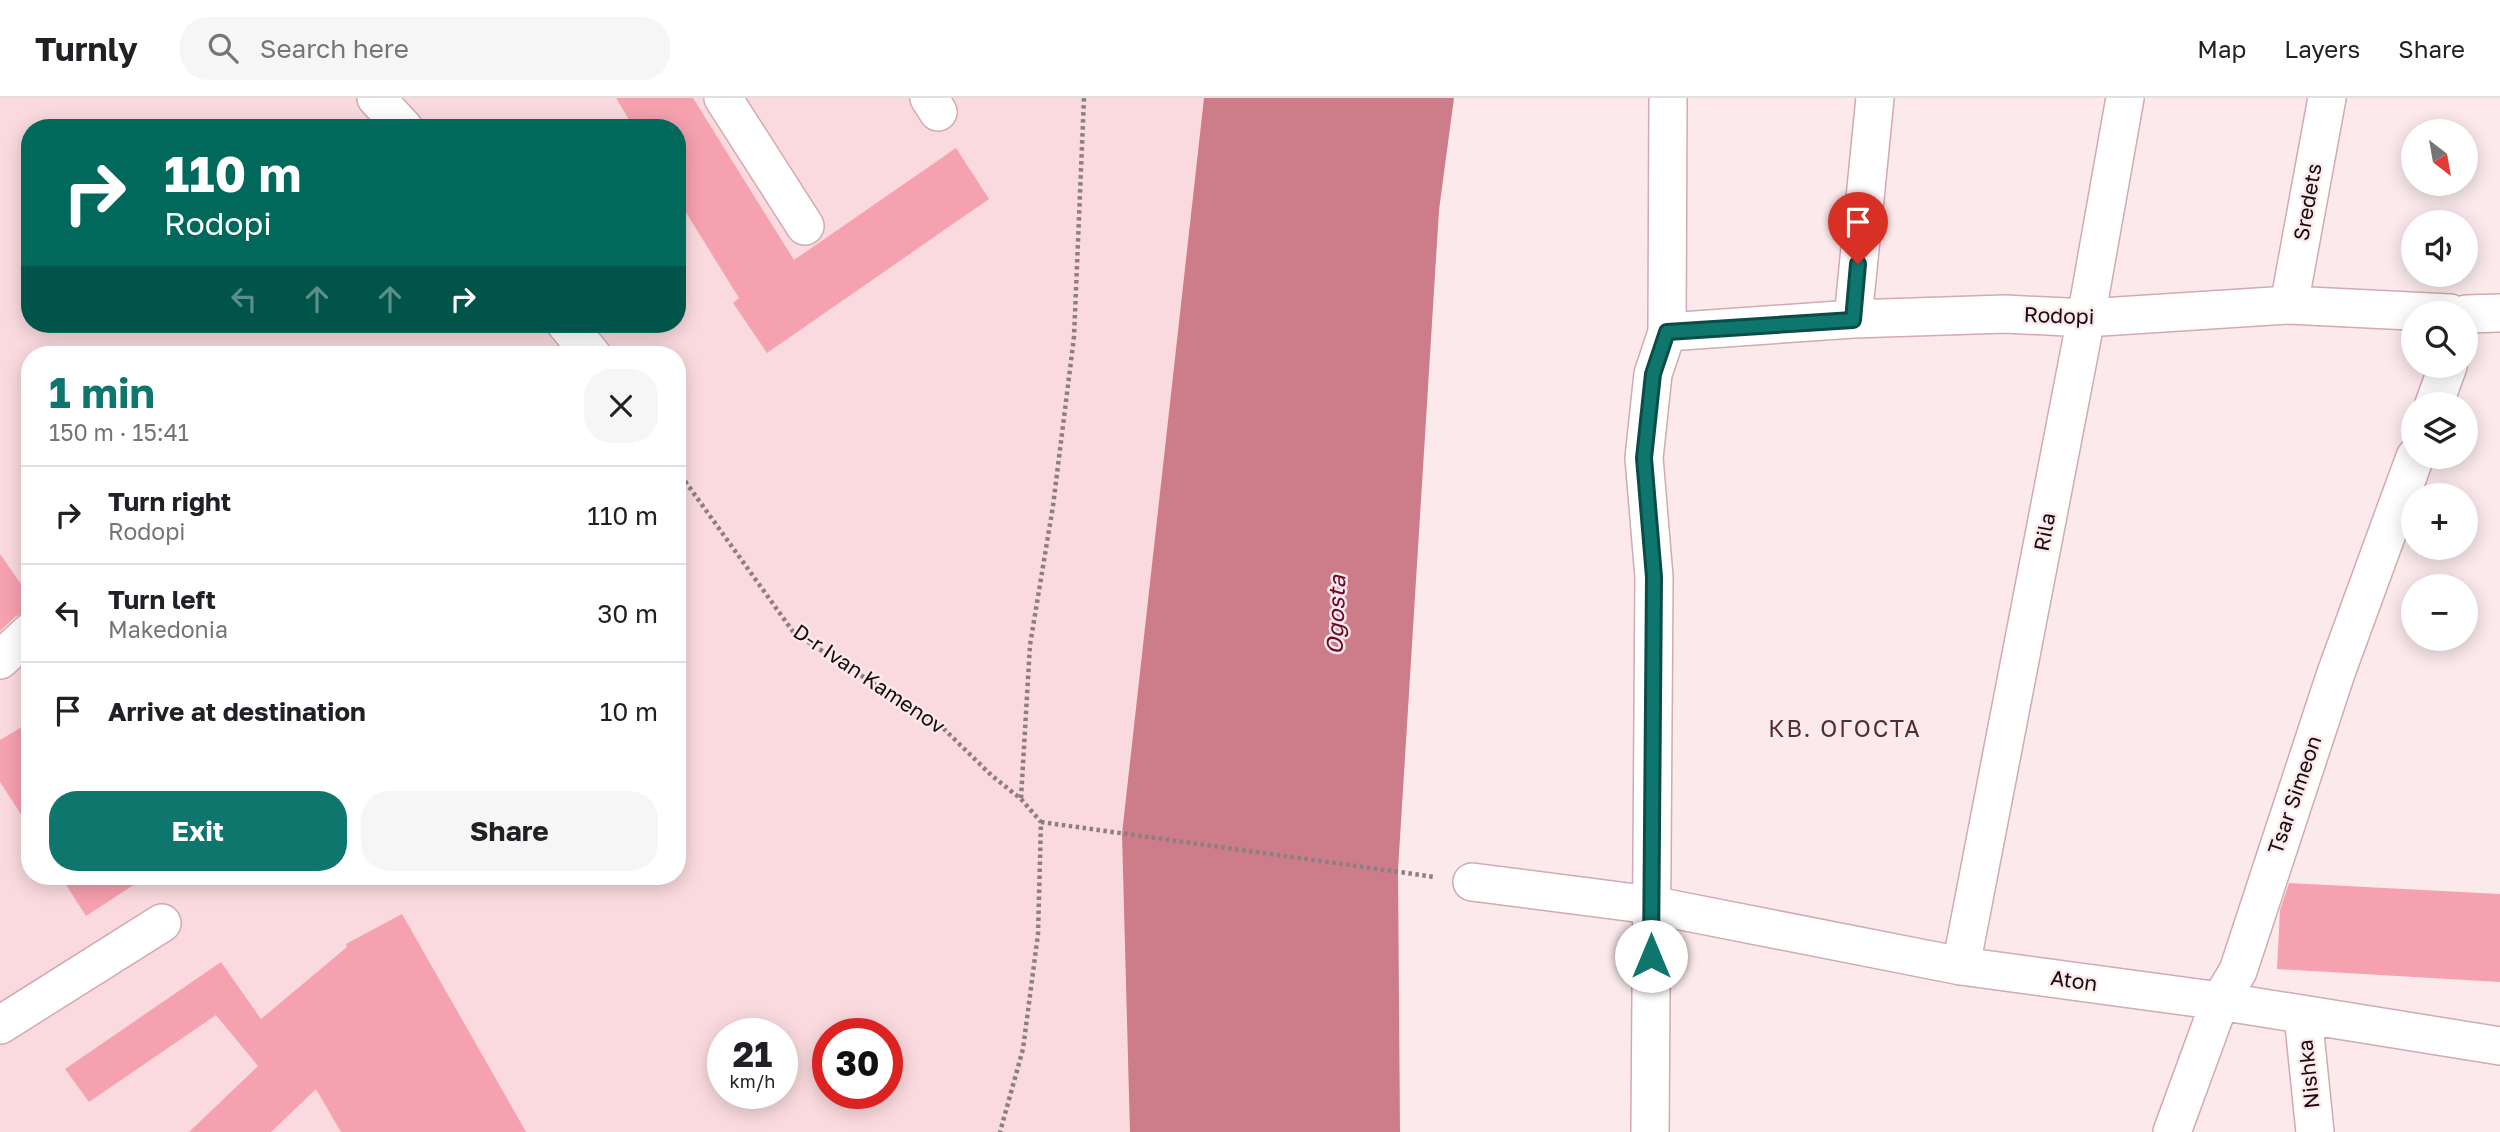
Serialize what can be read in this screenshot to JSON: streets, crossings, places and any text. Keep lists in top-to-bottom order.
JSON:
{
  "streets": {
    "street": [
      "Sredets",
      "Rodopi",
      "Rila",
      "Tsar Simeon",
      "Aton",
      "Nishka"
    ],
    "path": ["D-r Ivan Kamenov"]
  },
  "crossings": [
    ["Sredets", "Rodopi"],
    ["Rodopi", "Rila"],
    ["Rila", "Aton"],
    ["Tsar Simeon", "Aton"],
    ["Aton", "Nishka"]
  ],
  "districts": ["КВ. ОГОСТА"],
  "water": ["Ogosta"],
  "north": "bottom right",
  "page": {
    "header": "Turnly",
    "search": "Search here",
    "nav": ["Map", "Layers", "Share"],
    "map_buttons": ["+", "−"],
    "turn": ["110 m", "Rodopi"],
    "heading": ["1 min", "150 m · 15:41"],
    "list": [
      {
        "name": "Turn right",
        "note": "Rodopi",
        "value": "110 m"
      },
      {
        "name": "Turn left",
        "note": "Makedonia",
        "value": "30 m"
      },
      {
        "name": "Arrive at destination",
        "value": "10 m"
      }
    ],
    "buttons": ["Exit", "Share"],
    "speed": "21 km/h",
    "limit": "30"
  }
}
